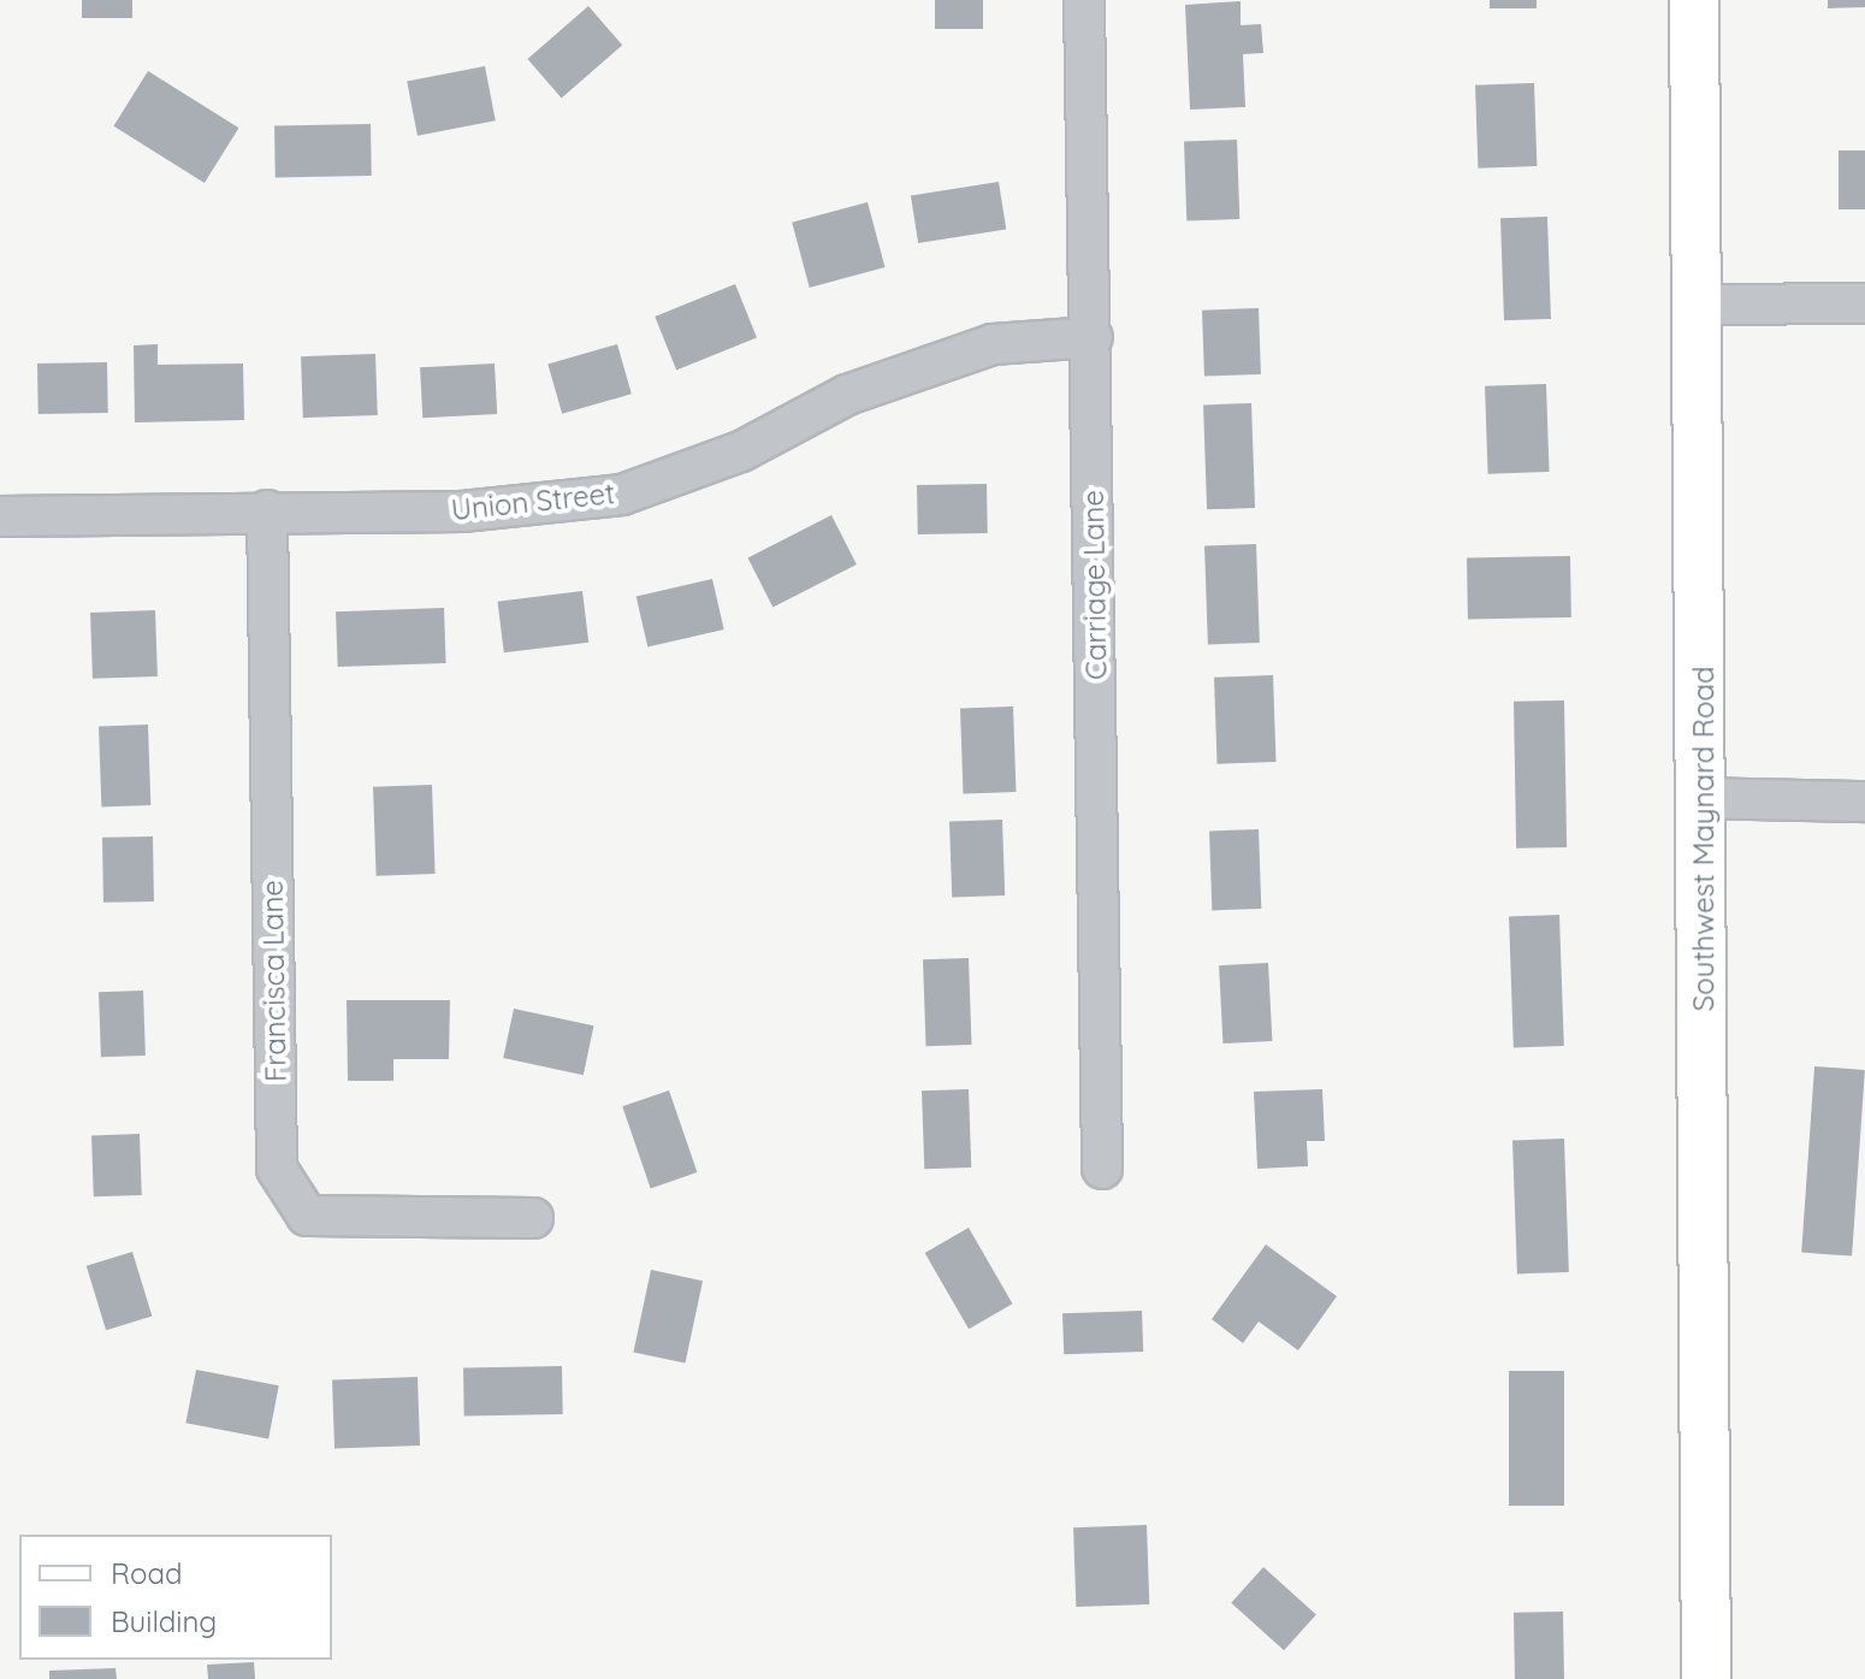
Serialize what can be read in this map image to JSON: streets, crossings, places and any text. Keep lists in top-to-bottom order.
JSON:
{
  "streets": {
    "main road": ["Southwest Maynard Road"],
    "street": ["Union Street", "Carriage Lane", "Francisca Lane"]
  },
  "crossings": [
    ["Union Street", "Carriage Lane"],
    ["Union Street", "Francisca Lane"]
  ],
  "legend": ["Road", "Building"]
}
